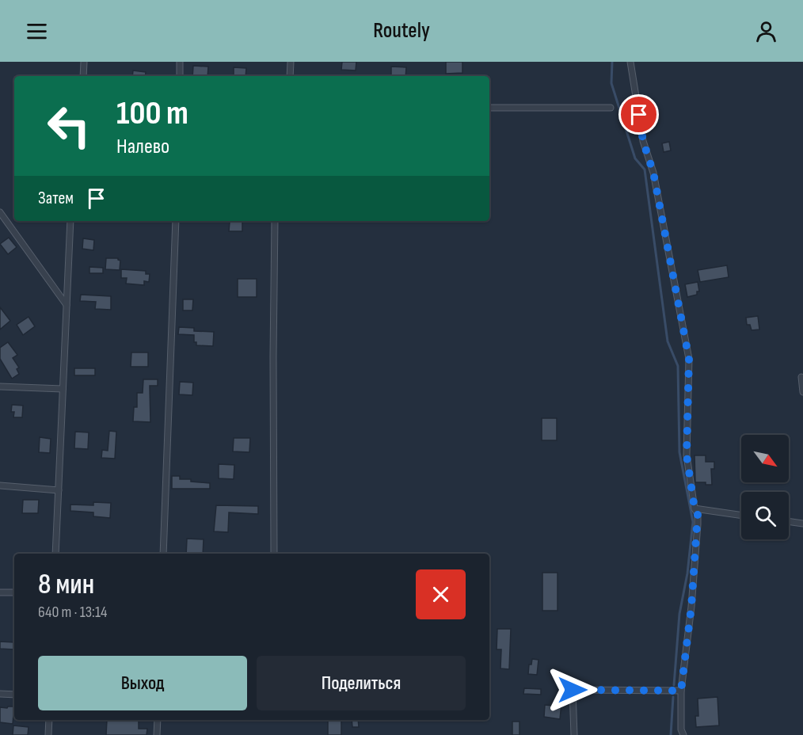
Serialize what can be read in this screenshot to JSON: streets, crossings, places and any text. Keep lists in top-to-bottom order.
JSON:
{
  "north": "bottom right",
  "page": {
    "header": "Routely",
    "turn": ["100 m", "Налево"],
    "then": "Затем",
    "heading": ["8 мин", "640 m · 13:14"],
    "buttons": ["Выход", "Поделиться"]
  }
}
